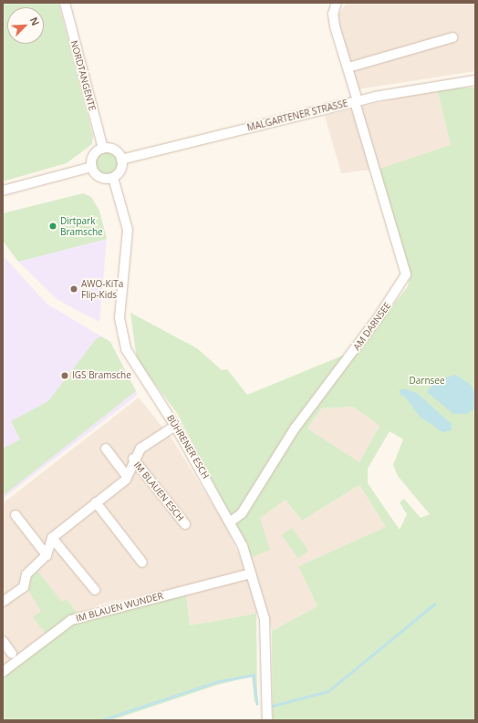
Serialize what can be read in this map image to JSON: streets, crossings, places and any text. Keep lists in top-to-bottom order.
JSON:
{
  "streets": {
    "street": [
      "NORDTANGENTE",
      "MALGARTENER STRASSE",
      "AM DARNSEE",
      "BÜHRENER ESCH",
      "IM BLAUEN ESCH",
      "IM BLAUEN WUNDER"
    ]
  },
  "crossings": [
    ["NORDTANGENTE", "MALGARTENER STRASSE"],
    ["NORDTANGENTE", "BÜHRENER ESCH"],
    ["MALGARTENER STRASSE", "AM DARNSEE"],
    ["MALGARTENER STRASSE", "BÜHRENER ESCH"],
    ["AM DARNSEE", "BÜHRENER ESCH"],
    ["BÜHRENER ESCH", "IM BLAUEN ESCH"],
    ["BÜHRENER ESCH", "IM BLAUEN WUNDER"]
  ],
  "parks": ["Darnsee"],
  "places": ["Dirtpark Bramsche", "AWO-KiTa Flip-Kids", "IGS Bramsche"],
  "north": "top right"
}
